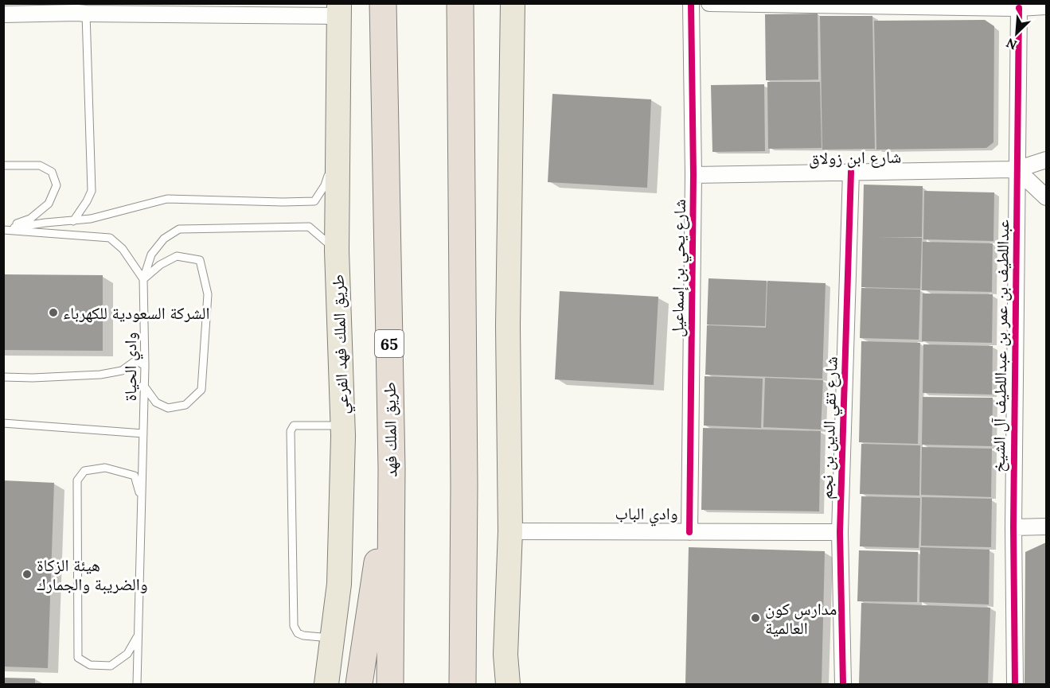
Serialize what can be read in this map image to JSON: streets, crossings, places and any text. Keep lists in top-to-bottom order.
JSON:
{
  "streets": {
    "highway": ["65", "طريق الملك فهد"],
    "main road": ["طريق الملك فهد الفرعي"],
    "street": [
      "شارع ابن زولاق",
      "شارع يحي بن إسماعيل",
      "عبداللطيف بن عمر بن عبداللطيف آل الشيخ",
      "شارع تقي الدين بن نجم",
      "وادي الباب"
    ],
    "lane": ["وادي الحياة"]
  },
  "crossings": [
    ["شارع ابن زولاق", "شارع يحي بن إسماعيل"],
    ["شارع ابن زولاق", "عبداللطيف بن عمر بن عبداللطيف آل الشيخ"],
    ["شارع ابن زولاق", "شارع تقي الدين بن نجم"],
    ["شارع يحي بن إسماعيل", "وادي الباب"],
    ["طريق الملك فهد الفرعي", "وادي الحياة"],
    ["شارع تقي الدين بن نجم", "وادي الباب"]
  ],
  "places": ["الشركة السعودية للكهرباء", "هيئة الزكاة والضريبة والجمارك", "مدارس كون العالمية"],
  "north": "bottom left"
}
